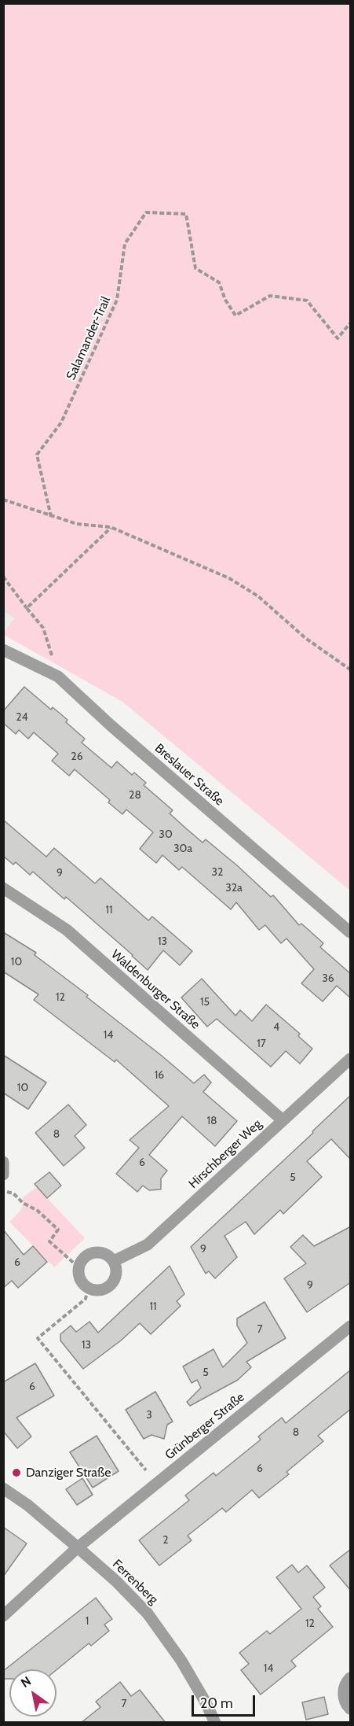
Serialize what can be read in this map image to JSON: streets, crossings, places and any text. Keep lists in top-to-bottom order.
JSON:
{
  "streets": {
    "street": [
      "Breslauer Straße",
      "Waldenburger Straße",
      "Hirschberger Weg",
      "Grünberger Straße",
      "Ferrenberg"
    ],
    "path": ["Salamander-Trail"]
  },
  "crossings": [
    ["Waldenburger Straße", "Hirschberger Weg"],
    ["Grünberger Straße", "Ferrenberg"]
  ],
  "places": ["Danziger Straße"],
  "house_numbers": [
    "24",
    "26",
    "28",
    "30",
    "30a",
    "32",
    "9",
    "32a",
    "11",
    "13",
    "10",
    "36",
    "12",
    "15",
    "4",
    "14",
    "17",
    "16",
    "10",
    "18",
    "8",
    "6",
    "5",
    "9",
    "6",
    "9",
    "11",
    "7",
    "13",
    "5",
    "6",
    "3",
    "8",
    "6",
    "2",
    "1",
    "12",
    "14",
    "7"
  ],
  "scale_bar": "20 m",
  "north": "top left"
}
